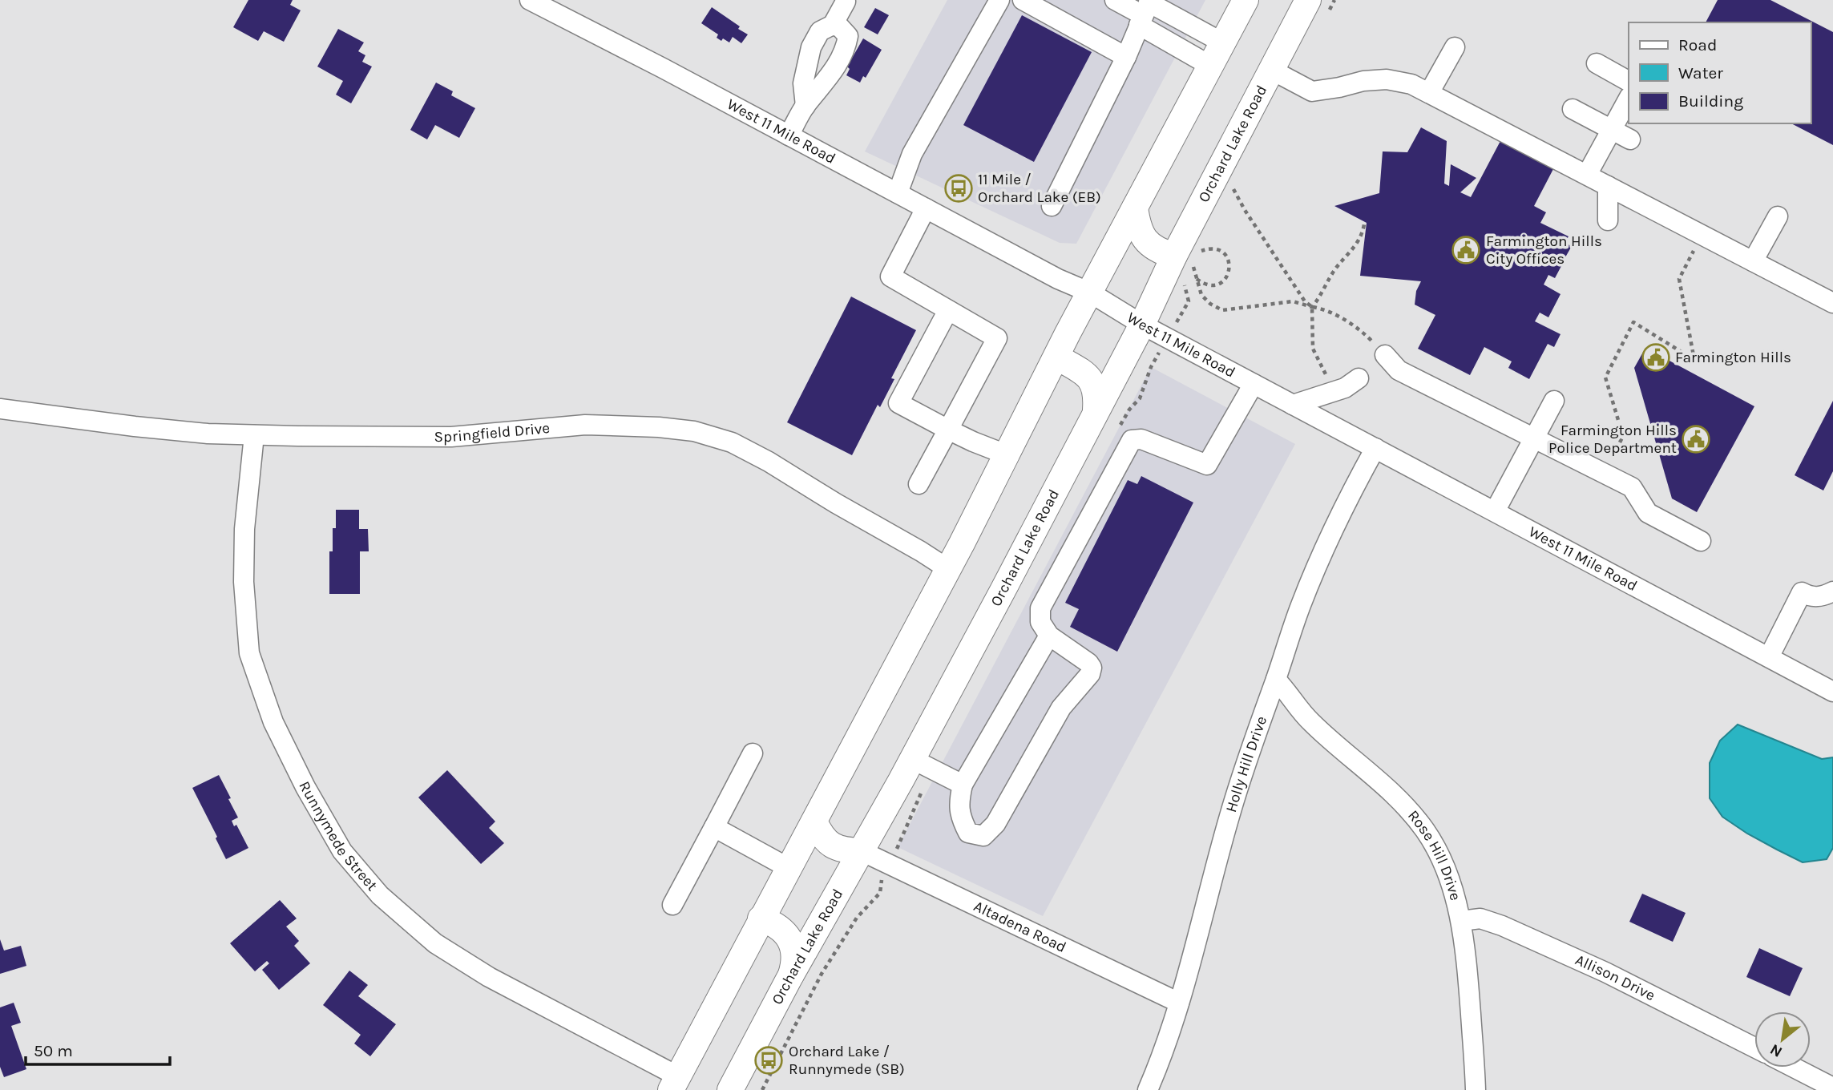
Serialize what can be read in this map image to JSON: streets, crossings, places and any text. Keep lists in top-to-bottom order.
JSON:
{
  "streets": {
    "main road": ["Orchard Lake Road"],
    "street": [
      "West 11 Mile Road",
      "Springfield Drive",
      "Holly Hill Drive",
      "Runnymede Street",
      "Rose Hill Drive",
      "Altadena Road",
      "Allison Drive"
    ]
  },
  "crossings": [
    ["West 11 Mile Road", "Orchard Lake Road"],
    ["West 11 Mile Road", "Holly Hill Drive"],
    ["Orchard Lake Road", "Altadena Road"],
    ["Springfield Drive", "Runnymede Street"],
    ["Holly Hill Drive", "Rose Hill Drive"],
    ["Holly Hill Drive", "Altadena Road"],
    ["Rose Hill Drive", "Allison Drive"]
  ],
  "places": {
    "bus stop": ["11 Mile / Orchard Lake (EB)", "Orchard Lake / Runnymede (SB)"],
    "public building": ["Farmington Hills City Offices", "Farmington Hills", "Farmington Hills Police Department"]
  },
  "legend": ["Road", "Water", "Building"],
  "scale_bar": "50 m",
  "north": "bottom left"
}
